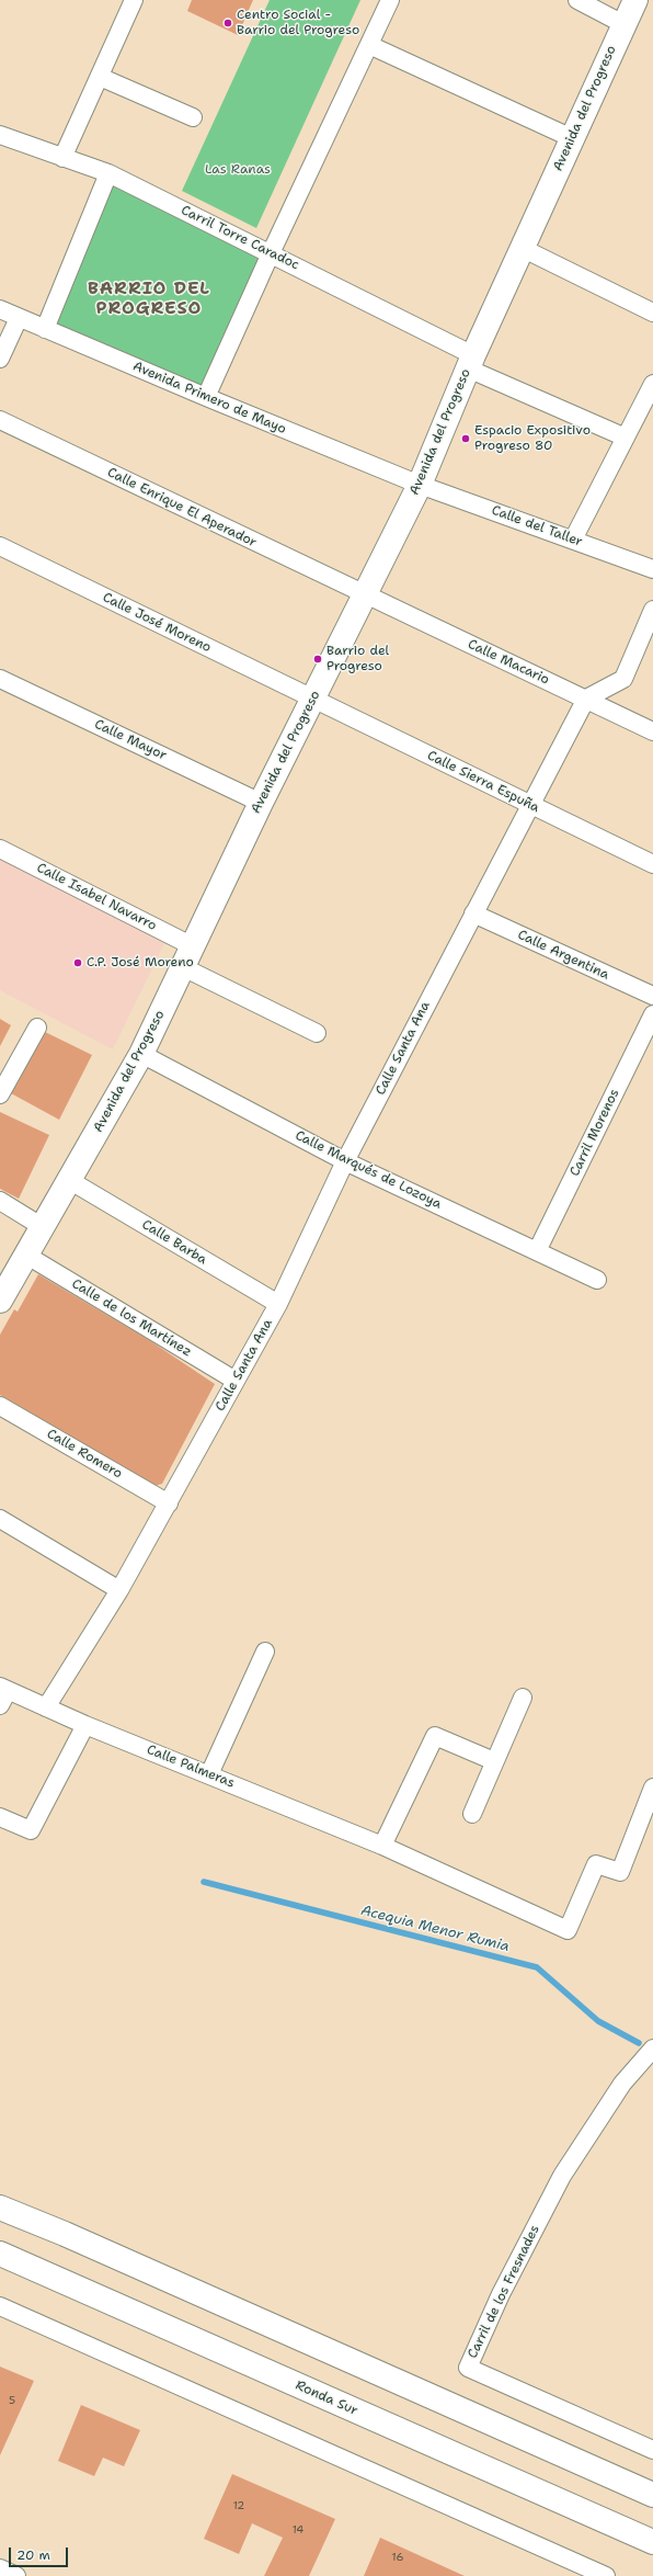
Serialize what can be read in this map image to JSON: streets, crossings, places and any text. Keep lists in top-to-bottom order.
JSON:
{
  "streets": {
    "main road": ["Avenida del Progreso", "Ronda Sur"],
    "street": [
      "Carril Torre Caradoc",
      "Avenida Primero de Mayo",
      "Calle Enrique El Aperador",
      "Calle del Taller",
      "Calle José Moreno",
      "Calle Macario",
      "Calle Mayor",
      "Calle Sierra Espuña",
      "Calle Isabel Navarro",
      "Calle Argentina",
      "Calle Santa Ana",
      "Carril Morenos",
      "Calle Marqués de Lozoya",
      "Calle Barba",
      "Calle de los Martínez",
      "Calle Romero",
      "Calle Palmeras",
      "Carril de los Fresnades"
    ]
  },
  "crossings": [
    ["Avenida del Progreso", "Carril Torre Caradoc"],
    ["Avenida del Progreso", "Avenida Primero de Mayo"],
    ["Avenida del Progreso", "Calle Enrique El Aperador"],
    ["Avenida del Progreso", "Calle del Taller"],
    ["Avenida del Progreso", "Calle José Moreno"],
    ["Avenida del Progreso", "Calle Macario"],
    ["Avenida del Progreso", "Calle Mayor"],
    ["Avenida del Progreso", "Calle Sierra Espuña"],
    ["Avenida del Progreso", "Calle Isabel Navarro"],
    ["Avenida del Progreso", "Calle Marqués de Lozoya"],
    ["Avenida del Progreso", "Calle Barba"],
    ["Avenida del Progreso", "Calle de los Martínez"],
    ["Avenida Primero de Mayo", "Calle del Taller"],
    ["Calle Enrique El Aperador", "Calle Macario"],
    ["Calle José Moreno", "Calle Sierra Espuña"],
    ["Calle Macario", "Calle Santa Ana"],
    ["Calle Sierra Espuña", "Calle Santa Ana"],
    ["Calle Argentina", "Calle Santa Ana"],
    ["Calle Santa Ana", "Calle Marqués de Lozoya"],
    ["Calle Santa Ana", "Calle Barba"],
    ["Calle Santa Ana", "Calle de los Martínez"],
    ["Calle Santa Ana", "Calle Romero"],
    ["Calle Santa Ana", "Calle Palmeras"],
    ["Carril Morenos", "Calle Marqués de Lozoya"]
  ],
  "districts": ["BARRIO DEL PROGRESO"],
  "water": ["Acequia Menor Rumia"],
  "parks": ["Las Ranas"],
  "places": [
    "Centro Social - Barrio del Progreso",
    "Espacio Expositivo Progreso 80",
    "Barrio del Progreso",
    "C.P. José Moreno"
  ],
  "house_numbers": [
    "5",
    "12",
    "14",
    "16"
  ],
  "scale_bar": "20 m"
}
